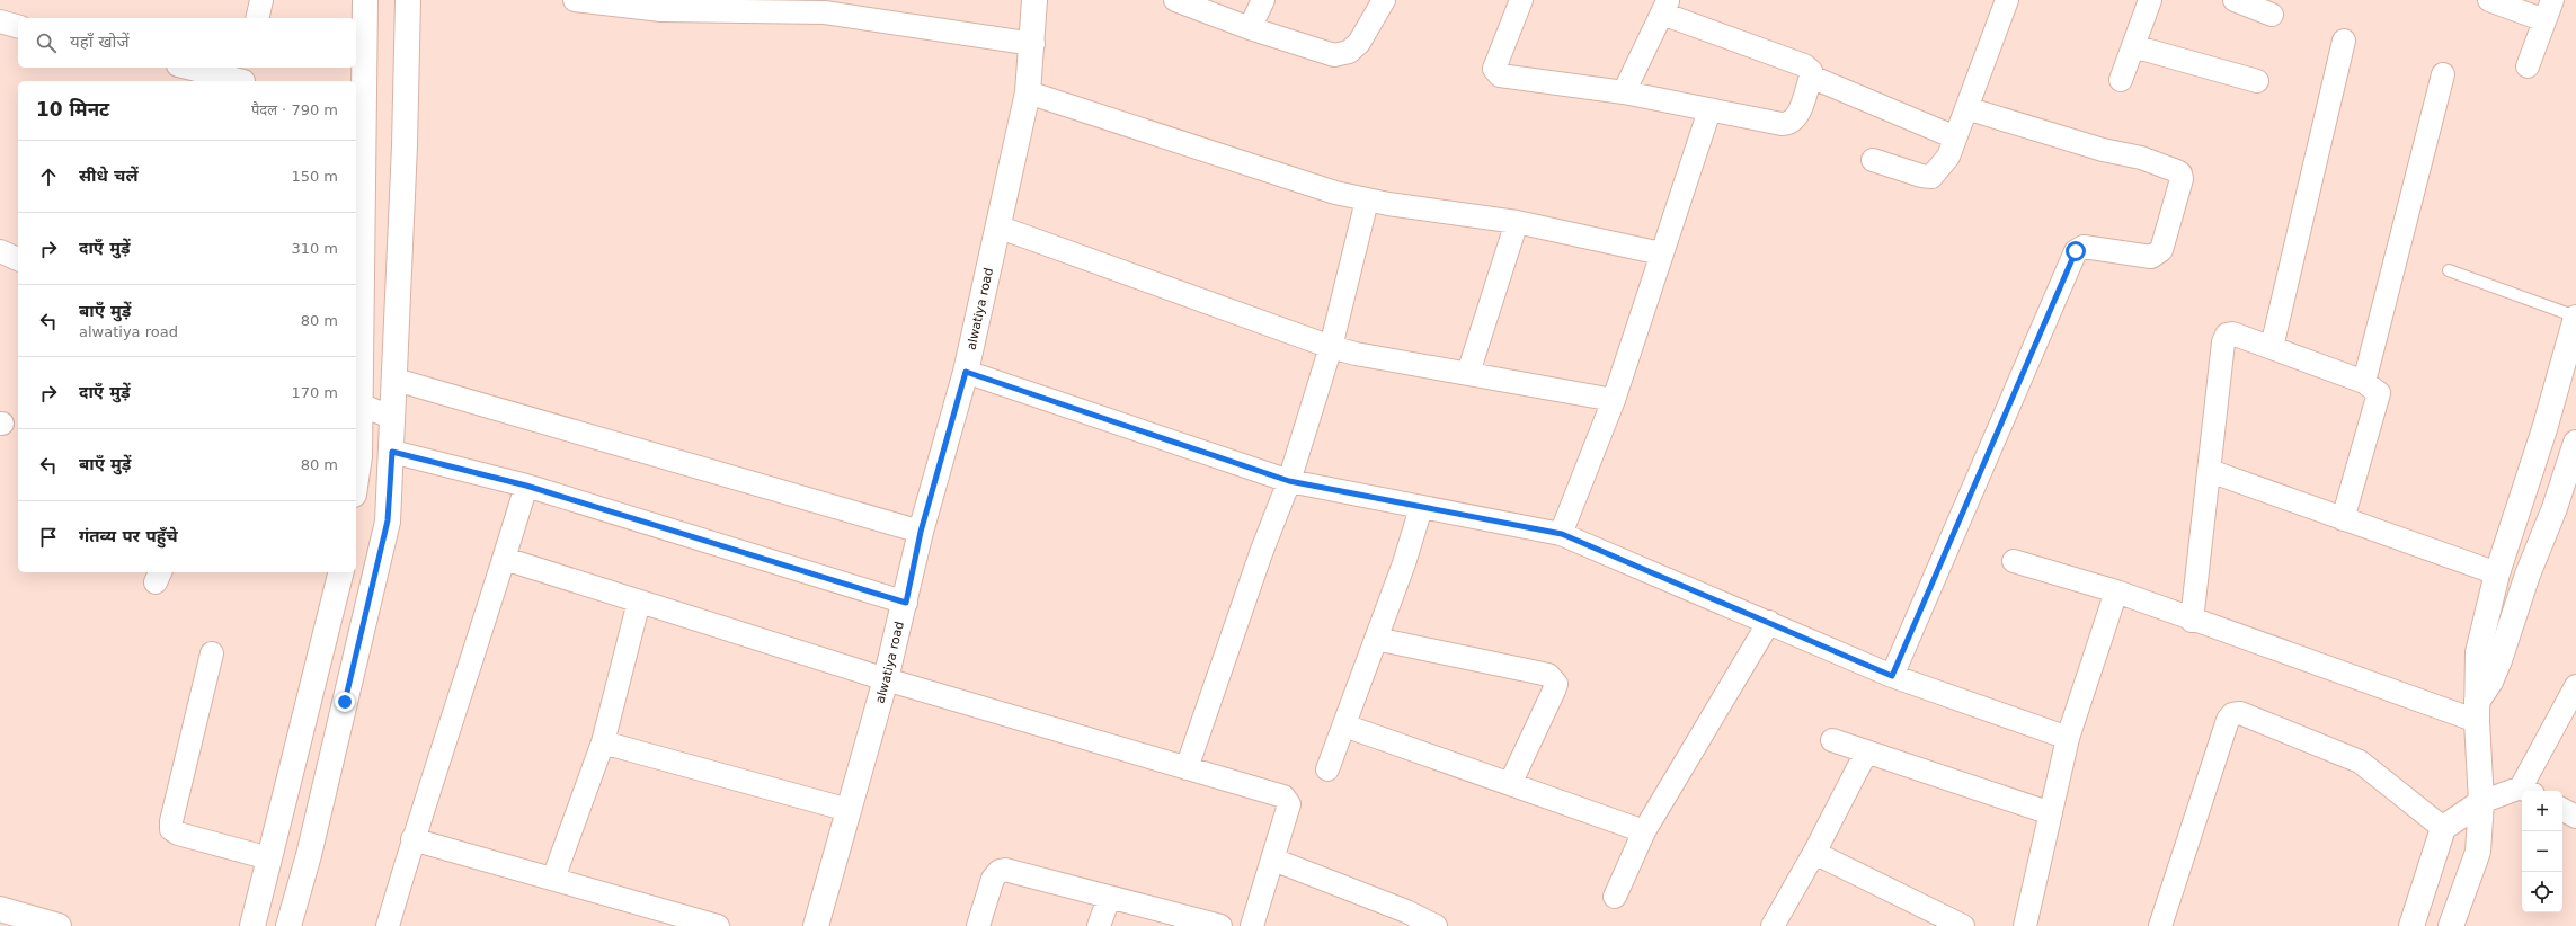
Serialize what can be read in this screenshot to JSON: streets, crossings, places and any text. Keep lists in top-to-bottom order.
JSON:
{
  "streets": {
    "street": ["alwatiya road"]
  },
  "page": {
    "search": "यहाँ खोजें",
    "heading": ["10 मिनट", "पैदल · 790 m"],
    "list": [
      ["सीधे चलें", "150 m"],
      ["दाएँ मुड़ें", "310 m"],
      ["बाएँ मुड़ें", "alwatiya road", "80 m"],
      ["दाएँ मुड़ें", "170 m"],
      ["बाएँ मुड़ें", "80 m"],
      "गंतव्य पर पहुँचे"
    ],
    "map_buttons": ["+", "−"]
  }
}
